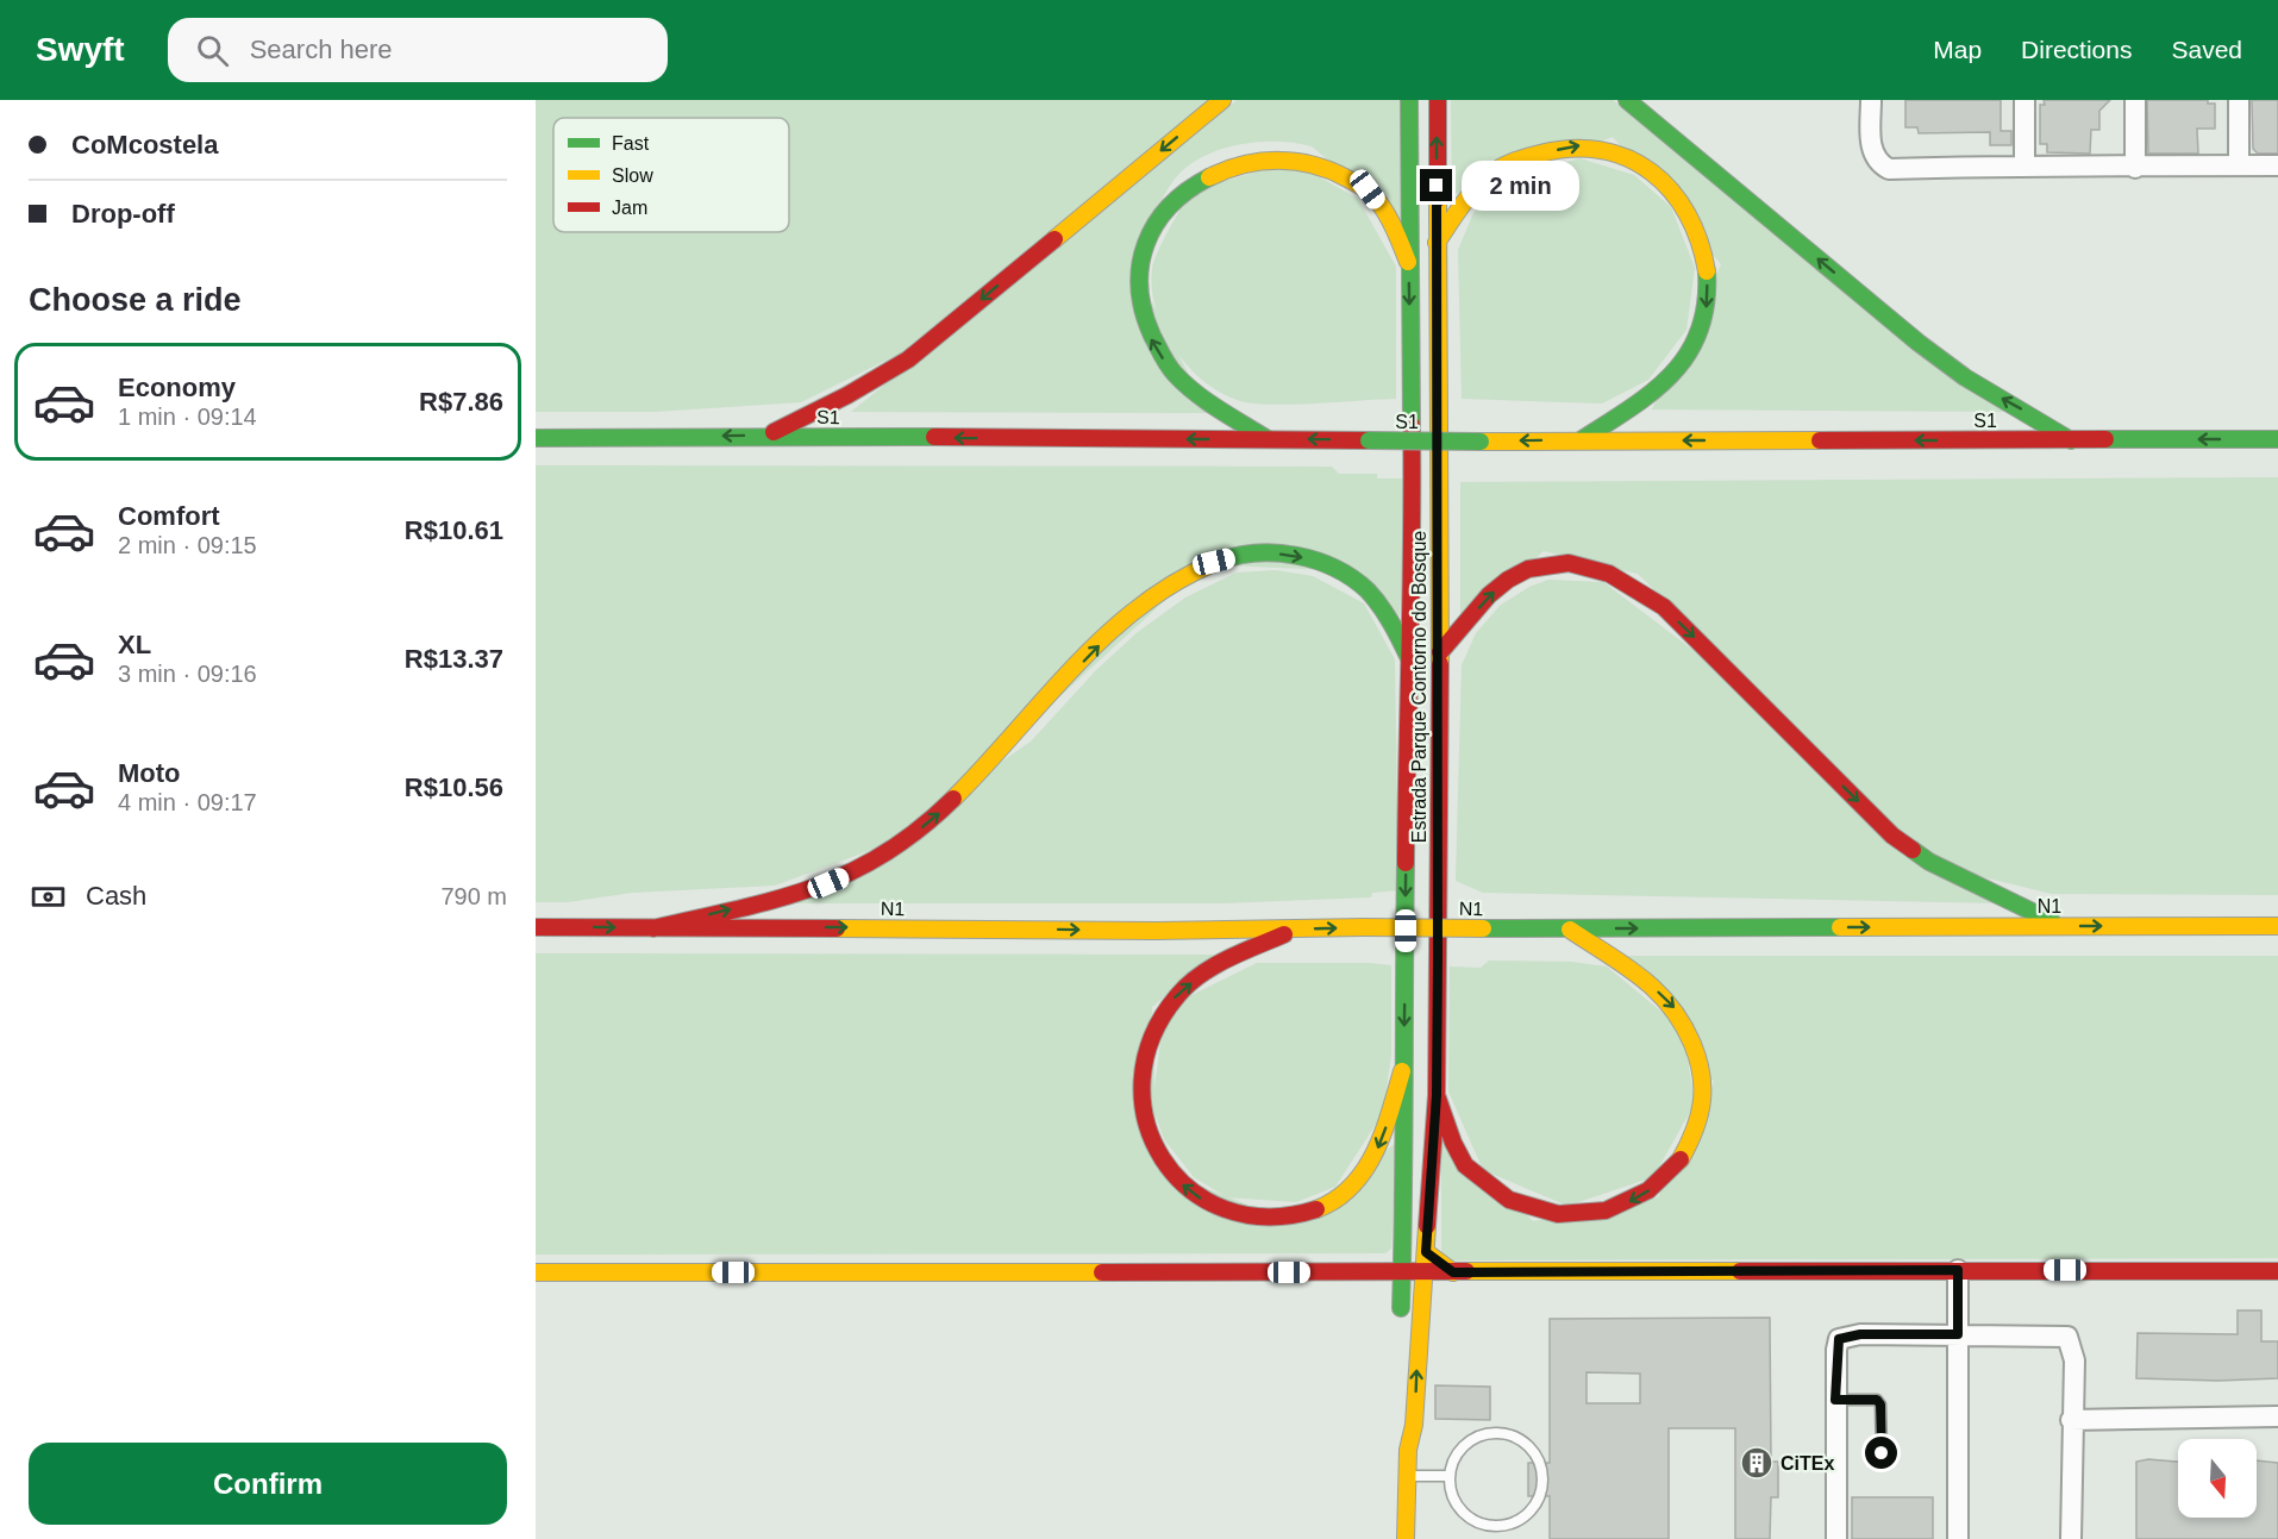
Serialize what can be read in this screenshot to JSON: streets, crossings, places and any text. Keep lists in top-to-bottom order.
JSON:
{
  "streets": {
    "main road": ["S1", "Estrada Parque Contorno do Bosque", "N1"]
  },
  "one_way": ["S1", "N1"],
  "places": {
    "building": ["CiTEx"]
  },
  "legend": ["Fast", "Slow", "Jam"],
  "north": "bottom",
  "page": {
    "header": "Swyft",
    "search": "Search here",
    "nav": ["Map", "Directions", "Saved"],
    "banner": ["CoMcostela", "Drop-off"],
    "bubble": "2 min",
    "heading": "Choose a ride",
    "list": [
      {
        "name": "Economy",
        "note": "1 min · 09:14",
        "value": "R$7.86"
      },
      {
        "name": "Comfort",
        "note": "2 min · 09:15",
        "value": "R$10.61"
      },
      {
        "name": "XL",
        "note": "3 min · 09:16",
        "value": "R$13.37"
      },
      {
        "name": "Moto",
        "note": "4 min · 09:17",
        "value": "R$10.56"
      }
    ],
    "pay": ["Cash", "790 m"],
    "buttons": "Confirm"
  }
}
